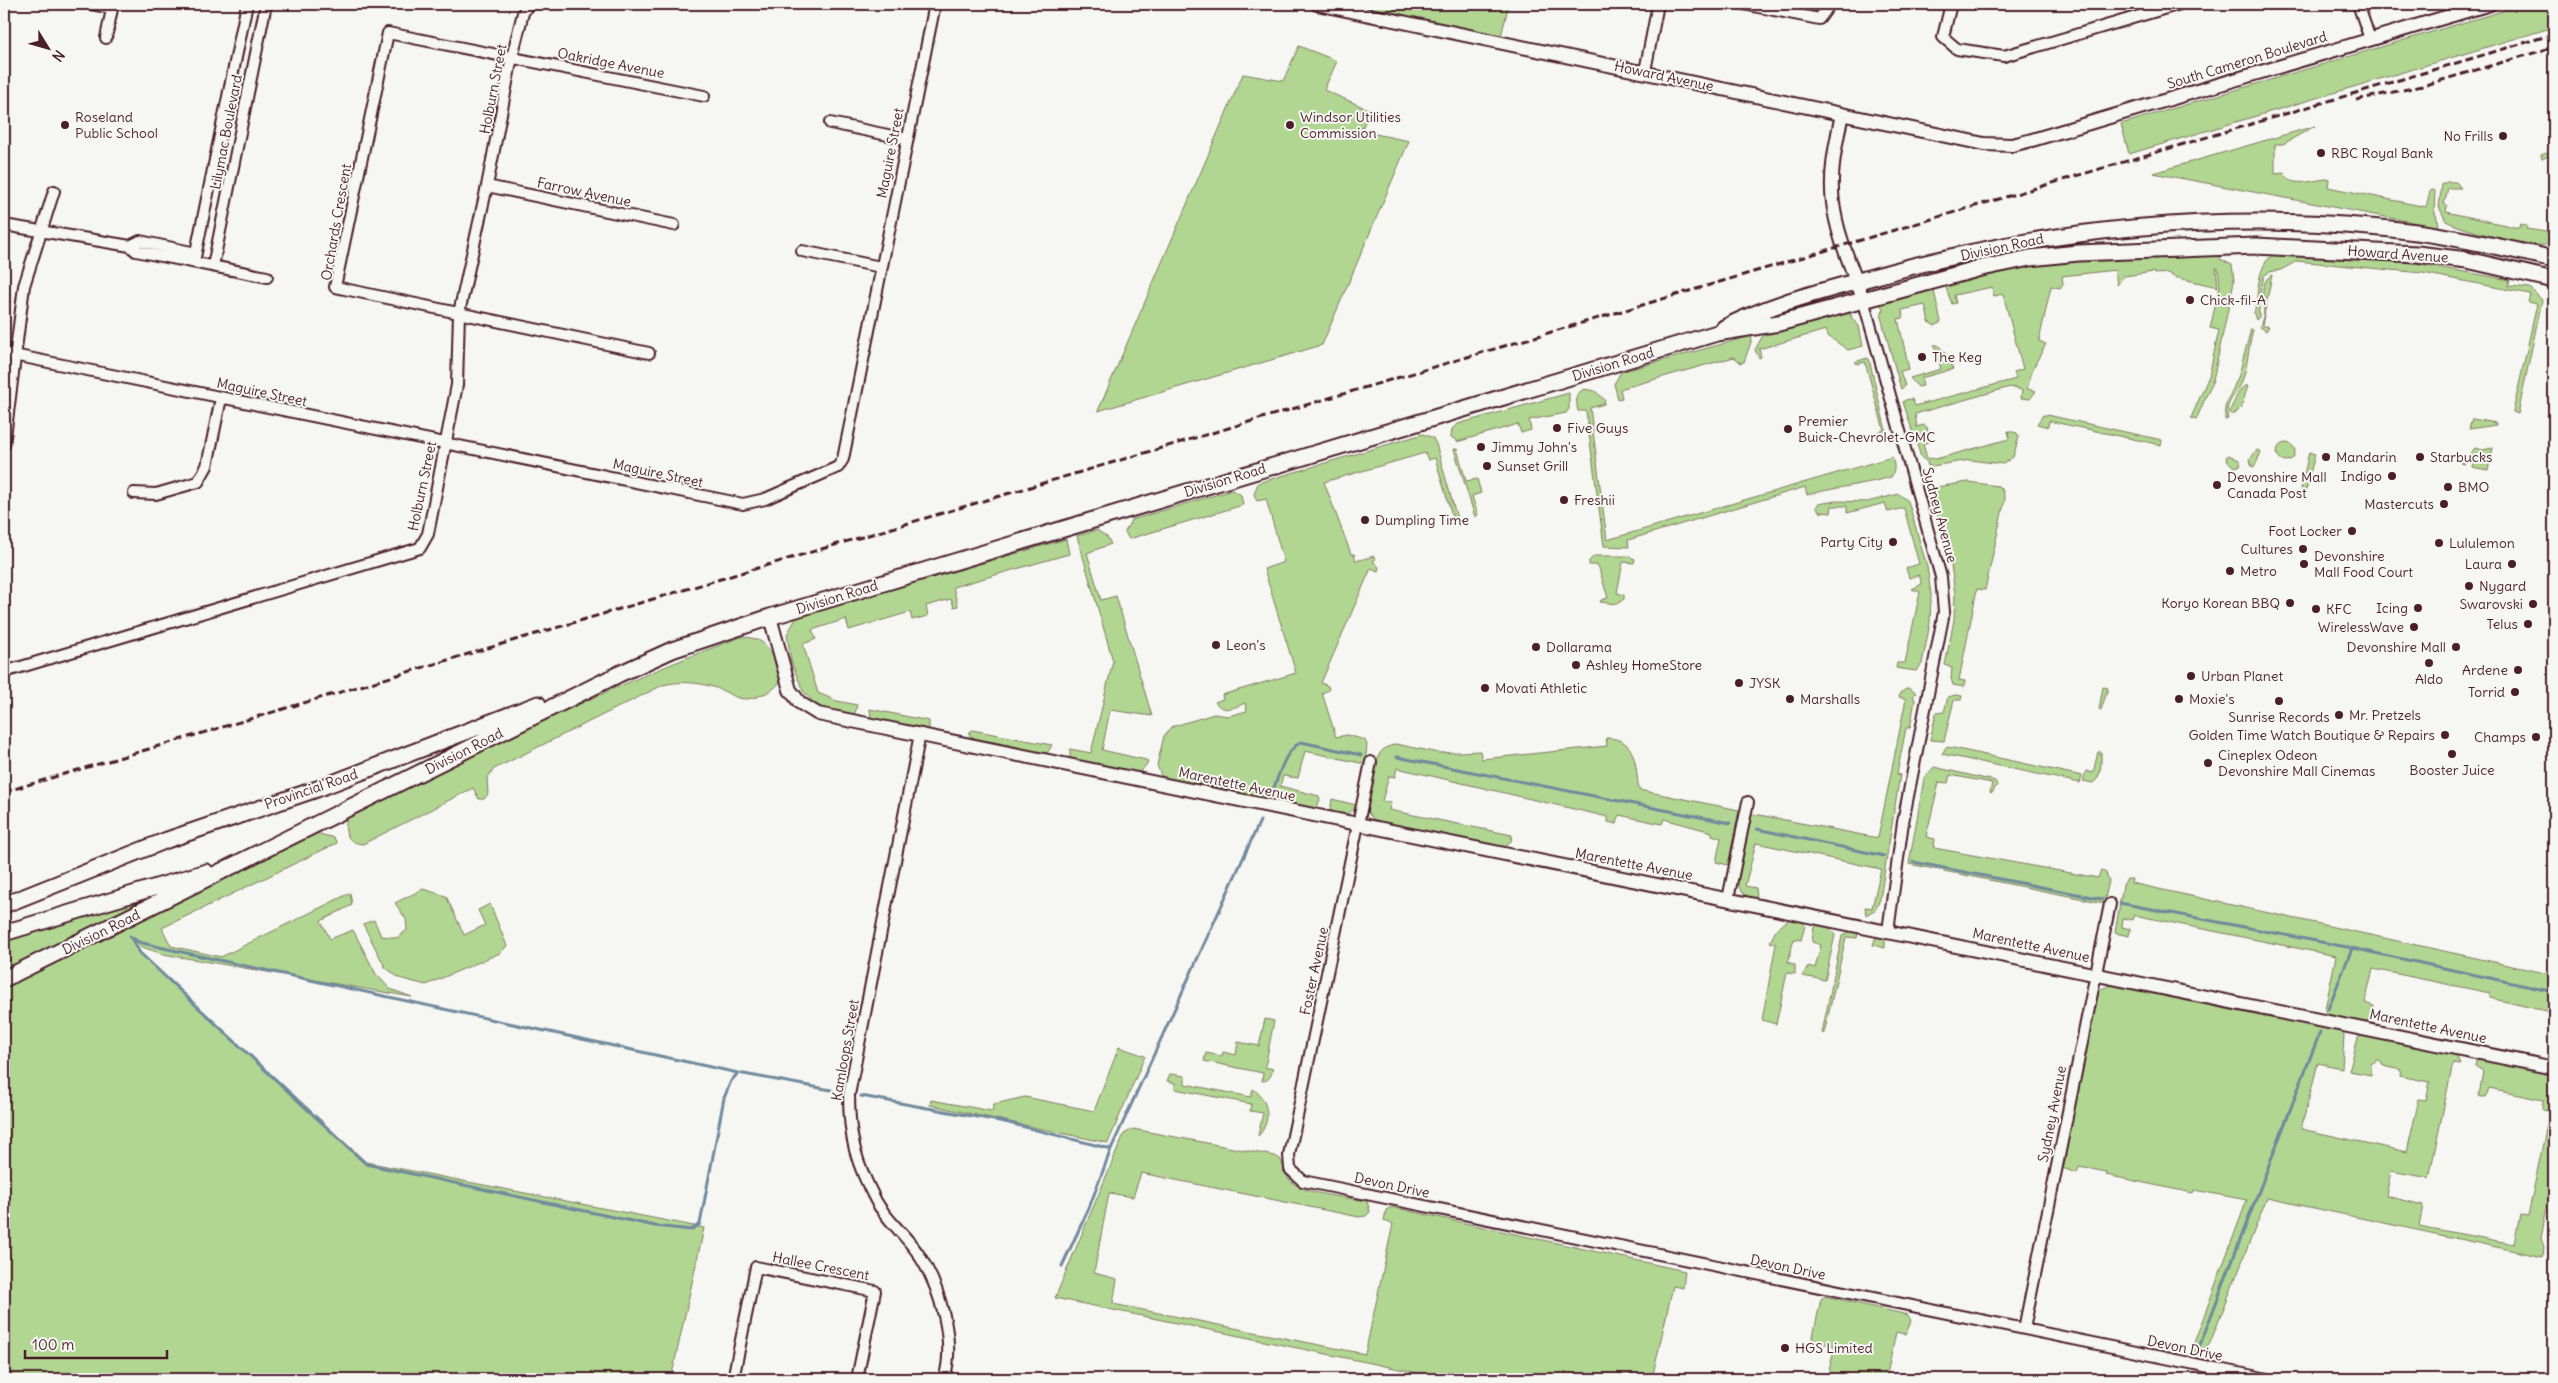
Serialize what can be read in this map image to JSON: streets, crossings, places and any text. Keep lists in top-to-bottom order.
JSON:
{
  "streets": {
    "main road": ["Howard Avenue", "Division Road", "Provincial Road"],
    "street": [
      "South Cameron Boulevard",
      "Oakridge Avenue",
      "Holburn Street",
      "Lilymac Boulevard",
      "Maguire Street",
      "Farrow Avenue",
      "Orchards Crescent",
      "Sydney Avenue",
      "Marentette Avenue",
      "Foster Avenue",
      "Kamloops Street",
      "Devon Drive",
      "Hallee Crescent"
    ]
  },
  "crossings": [
    ["South Cameron Boulevard", "Howard Avenue"],
    ["Oakridge Avenue", "Holburn Street"],
    ["Oakridge Avenue", "Orchards Crescent"],
    ["Howard Avenue", "Division Road"],
    ["Howard Avenue", "Sydney Avenue"],
    ["Holburn Street", "Maguire Street"],
    ["Holburn Street", "Farrow Avenue"],
    ["Holburn Street", "Orchards Crescent"],
    ["Division Road", "Sydney Avenue"],
    ["Division Road", "Marentette Avenue"],
    ["Division Road", "Provincial Road"],
    ["Sydney Avenue", "Marentette Avenue"],
    ["Sydney Avenue", "Devon Drive"],
    ["Marentette Avenue", "Foster Avenue"],
    ["Marentette Avenue", "Kamloops Street"],
    ["Foster Avenue", "Devon Drive"]
  ],
  "places": [
    "Roseland Public School",
    "Windsor Utilities Commission",
    "No Frills",
    "RBC Royal Bank",
    "Chick-fil-A",
    "The Keg",
    "Five Guys",
    "Premier Buick-Chevrolet-GMC",
    "Jimmy John's",
    "Mandarin",
    "Starbucks",
    "Sunset Grill",
    "Indigo",
    "Devonshire Mall Canada Post",
    "BMO",
    "Freshii",
    "Mastercuts",
    "Dumpling Time",
    "Foot Locker",
    "Party City",
    "Lululemon",
    "Cultures",
    "Devonshire Mall Food Court",
    "Laura",
    "Metro",
    "Nygard",
    "Koryo Korean BBQ",
    "Swarovski",
    "Icing",
    "KFC",
    "Telus",
    "WirelessWave",
    "Leon's",
    "Dollarama",
    "Devonshire Mall",
    "Aldo",
    "Ashley HomeStore",
    "Ardene",
    "Urban Planet",
    "JYSK",
    "Movati Athletic",
    "Torrid",
    "Marshalls",
    "Moxie's",
    "Sunrise Records",
    "Mr. Pretzels",
    "Golden Time Watch Boutique & Repairs",
    "Champs",
    "Booster Juice",
    "Cineplex Odeon Devonshire Mall Cinemas",
    "HGS Limited"
  ],
  "scale_bar": "100 m",
  "north": "bottom right"
}
